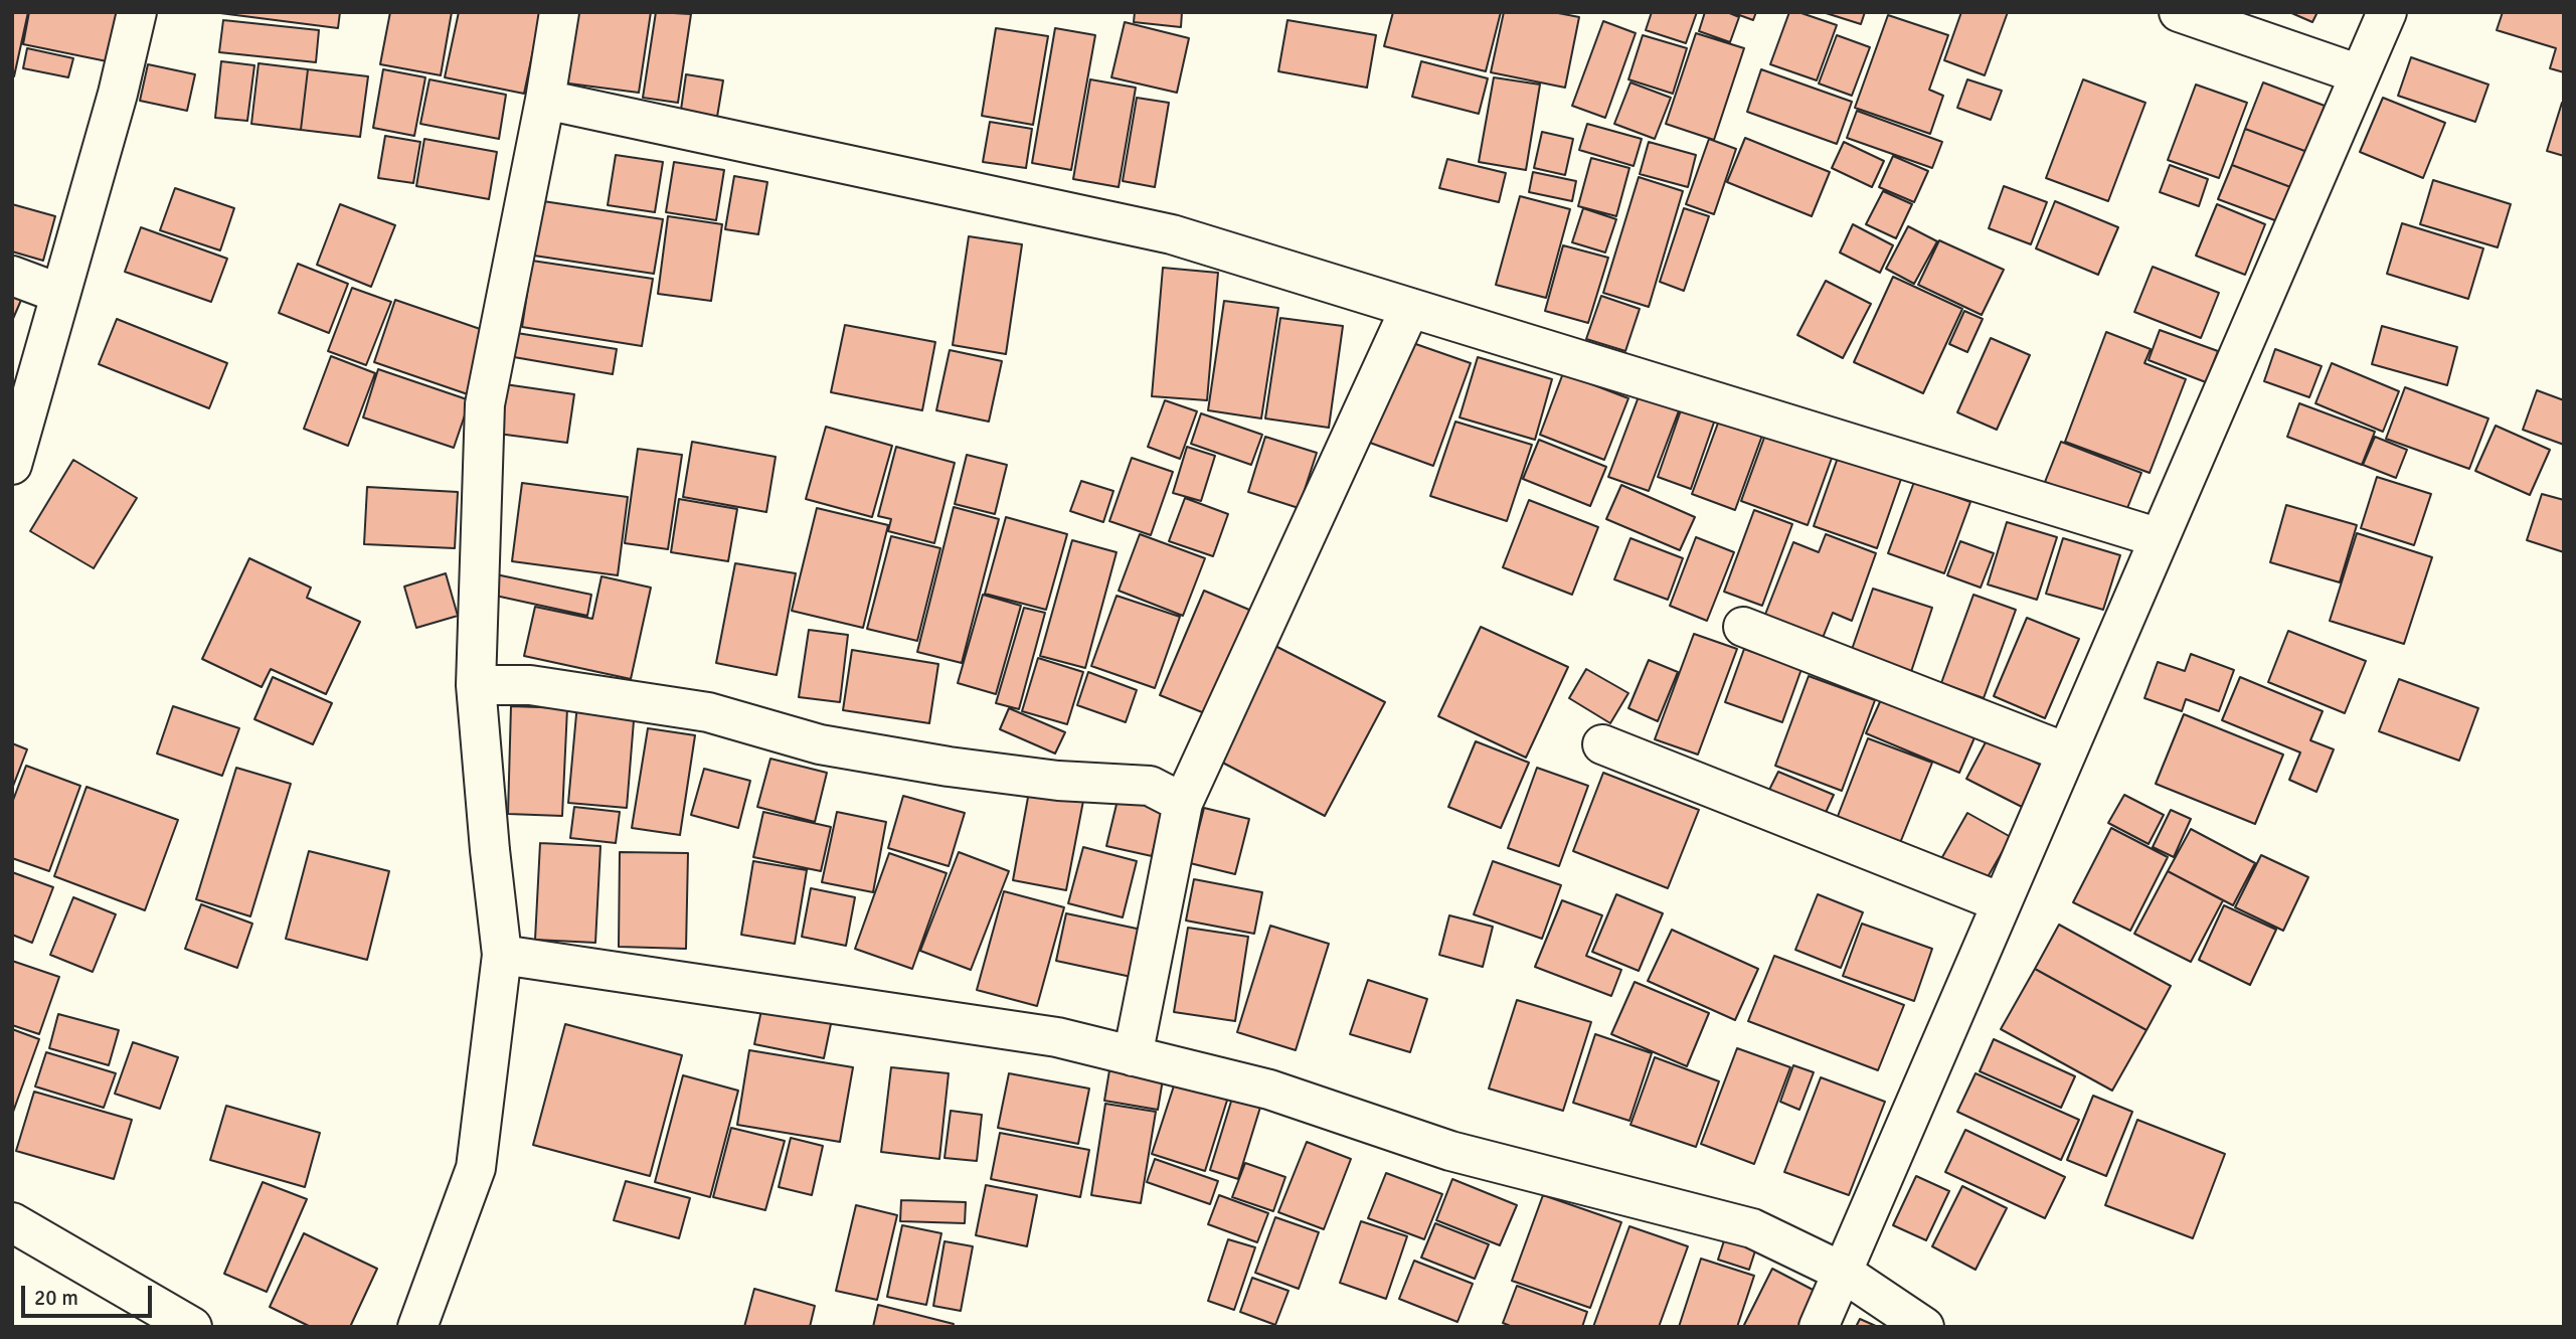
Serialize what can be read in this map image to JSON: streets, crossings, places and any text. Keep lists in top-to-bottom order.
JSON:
{
  "scale_bar": "20 m"
}
